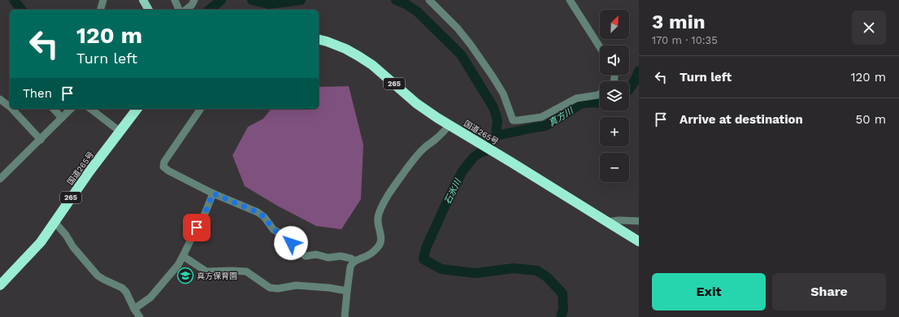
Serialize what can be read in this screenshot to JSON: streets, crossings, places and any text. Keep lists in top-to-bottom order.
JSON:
{
  "streets": {
    "highway": ["265", "国道265号"]
  },
  "water": ["真方川", "石氷川"],
  "places": {
    "school or university": ["真方保育園"]
  },
  "north": "top right",
  "page": {
    "heading": ["3 min", "170 m · 10:35"],
    "map_buttons": ["+", "−"],
    "turn": ["120 m", "Turn left"],
    "list": [
      {
        "name": "Turn left",
        "value": "120 m"
      },
      {
        "name": "Arrive at destination",
        "value": "50 m"
      }
    ],
    "then": "Then",
    "buttons": ["Exit", "Share"]
  }
}
